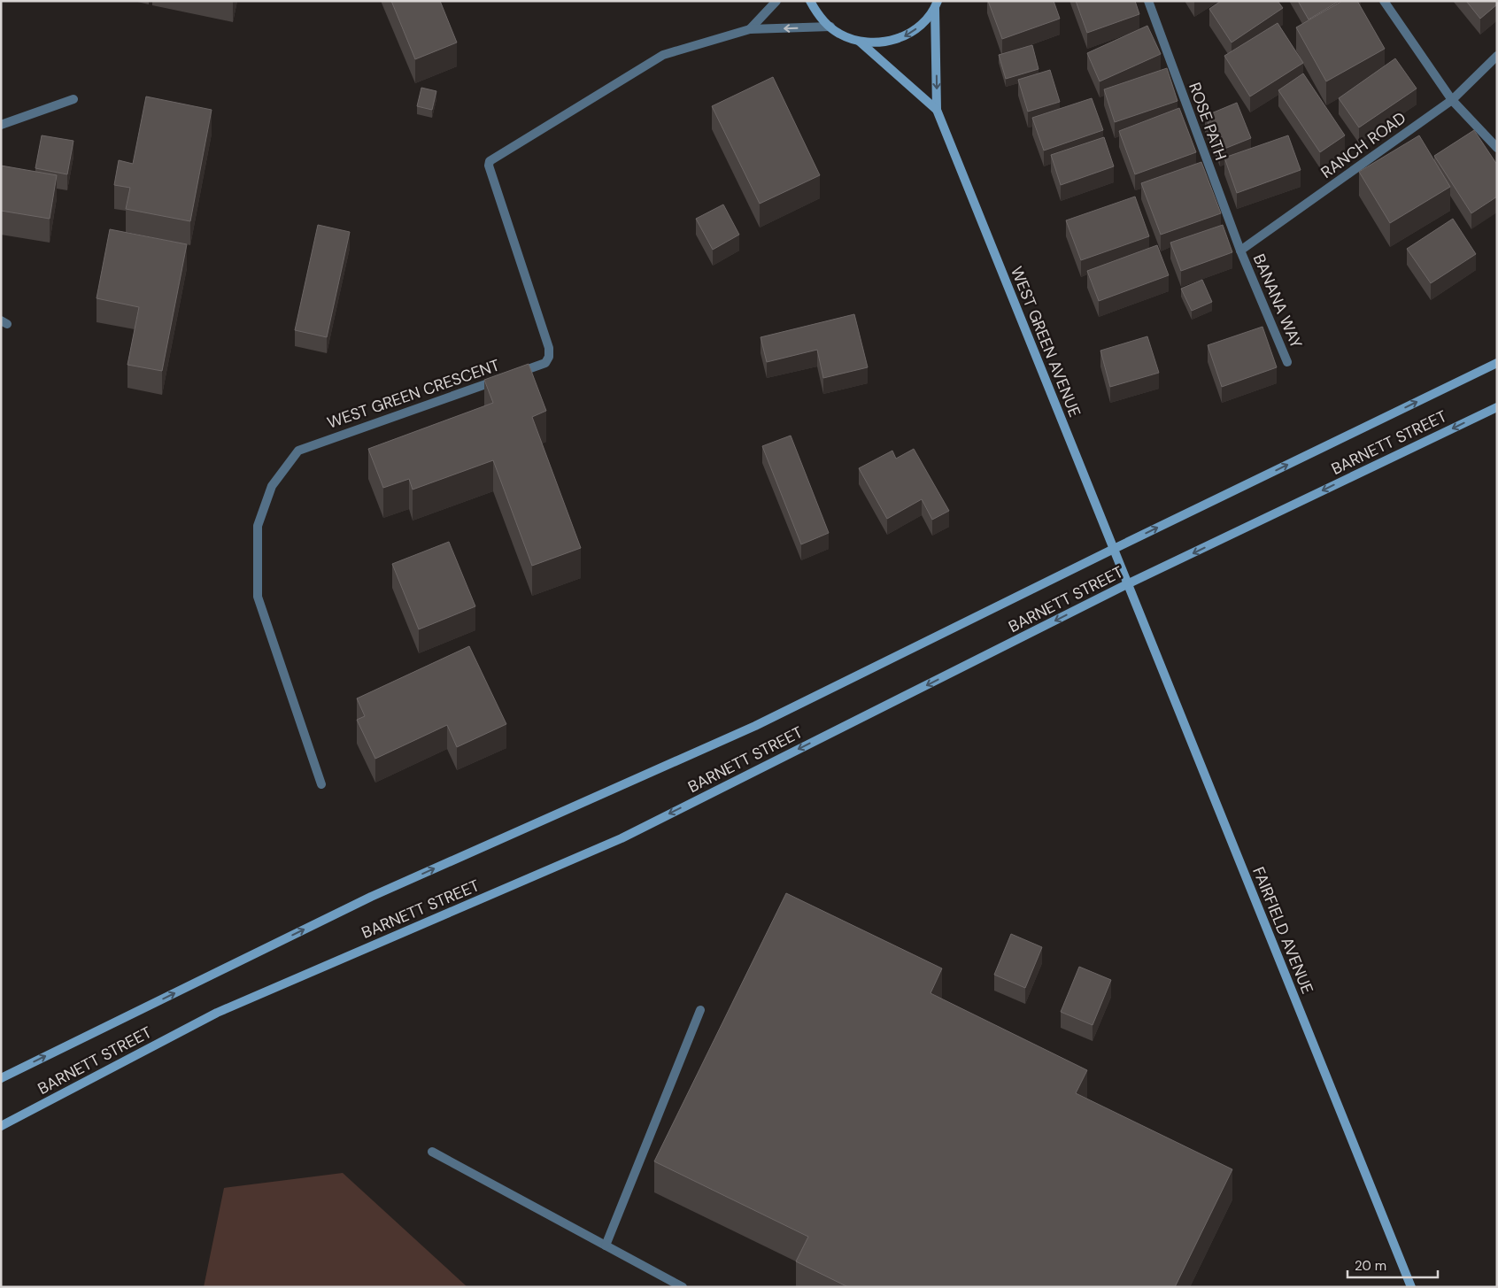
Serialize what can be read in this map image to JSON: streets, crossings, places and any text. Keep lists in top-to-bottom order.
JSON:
{
  "streets": {
    "main road": ["WEST GREEN AVENUE", "BARNETT STREET", "FAIRFIELD AVENUE"],
    "street": [
      "ROSE PATH",
      "RANCH ROAD",
      "BANANA WAY",
      "WEST GREEN CRESCENT"
    ]
  },
  "crossings": [
    ["ROSE PATH", "RANCH ROAD"],
    ["ROSE PATH", "BANANA WAY"],
    ["RANCH ROAD", "BANANA WAY"],
    ["WEST GREEN AVENUE", "BARNETT STREET"],
    ["WEST GREEN AVENUE", "FAIRFIELD AVENUE"],
    ["BARNETT STREET", "FAIRFIELD AVENUE"]
  ],
  "scale_bar": "20 m"
}
